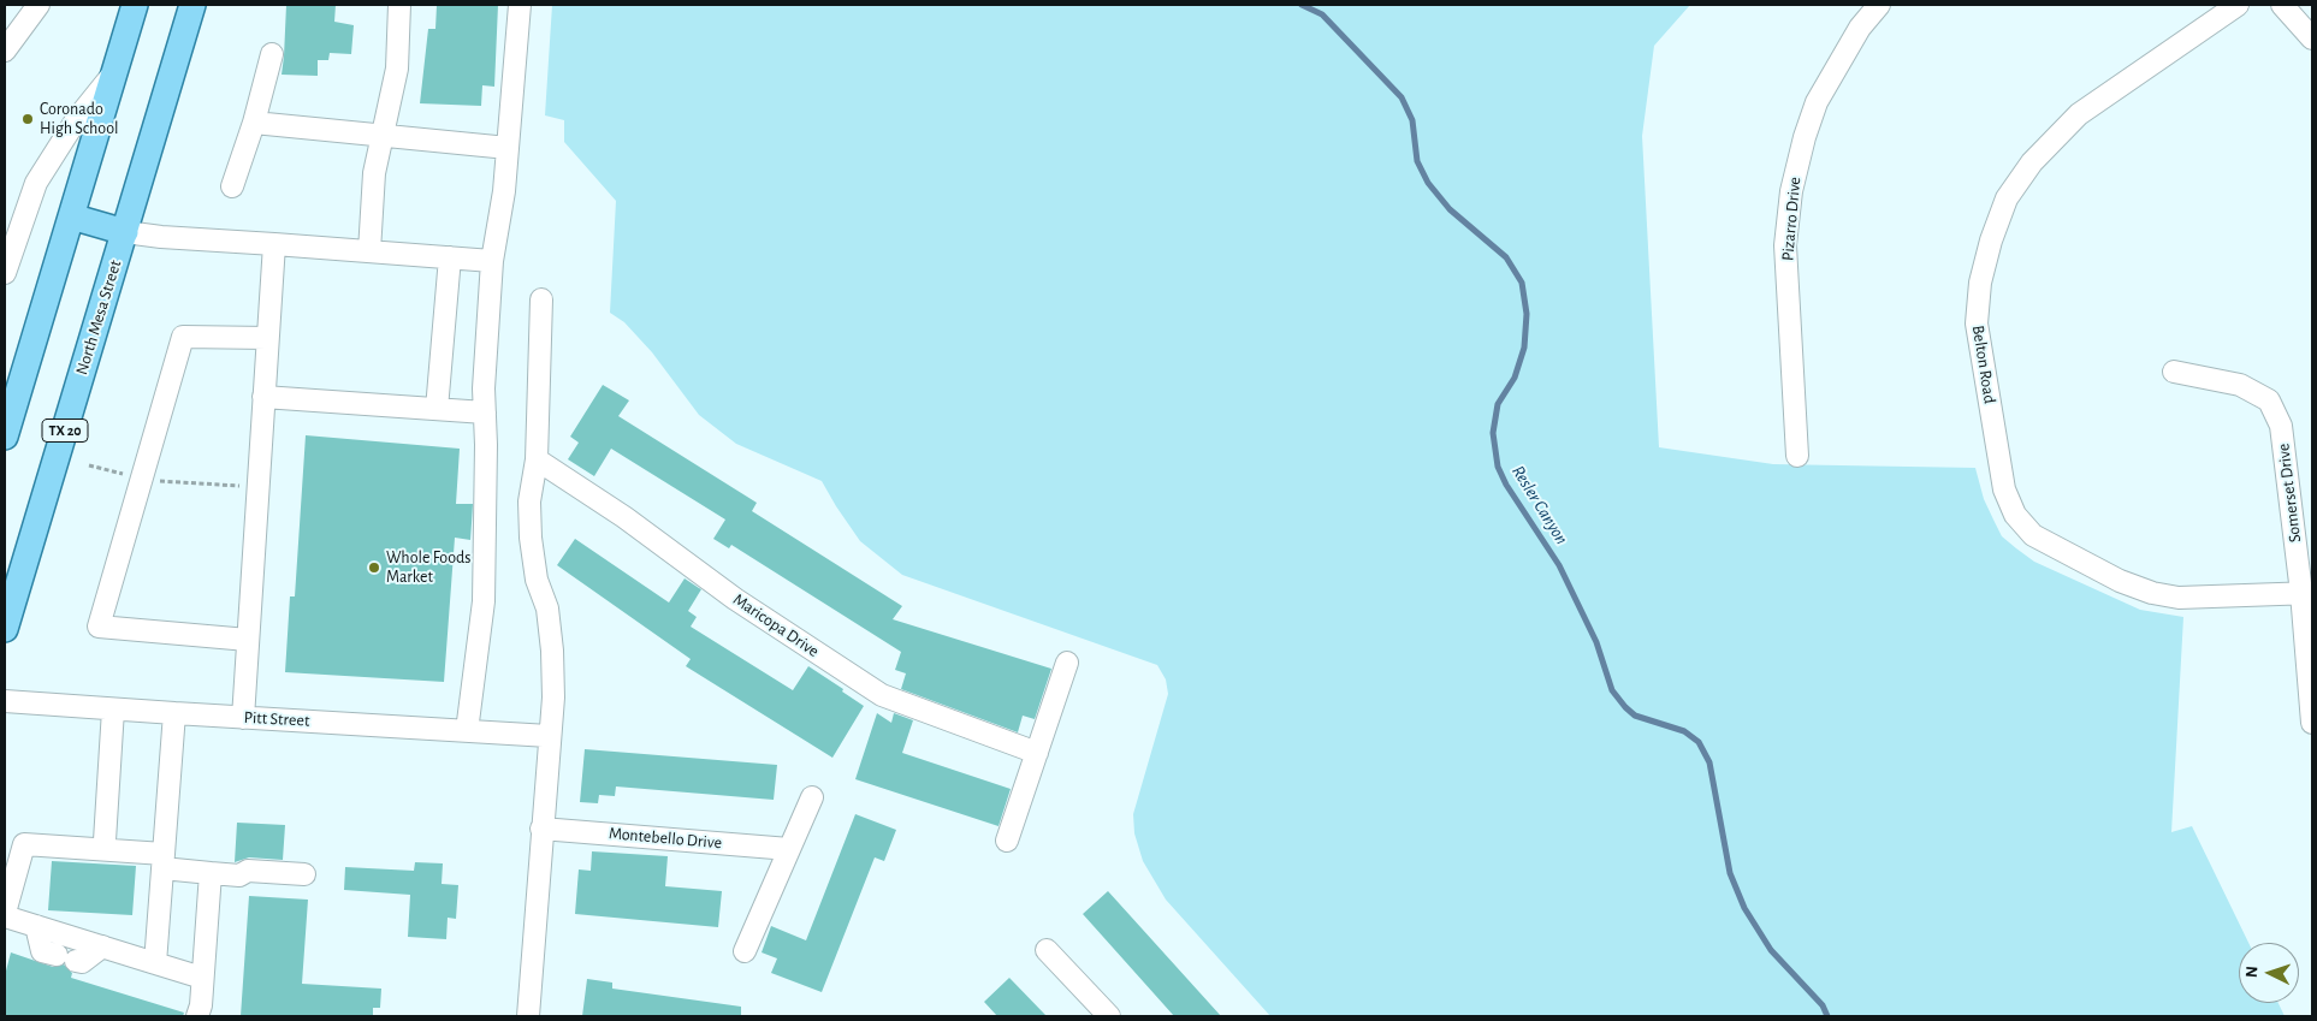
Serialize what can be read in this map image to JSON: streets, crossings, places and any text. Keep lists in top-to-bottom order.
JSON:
{
  "streets": {
    "main road": ["North Mesa Street", "TX 20"],
    "street": [
      "Pizarro Drive",
      "Belton Road",
      "Somerset Drive",
      "Maricopa Drive",
      "Pitt Street",
      "Montebello Drive"
    ]
  },
  "crossings": [
    ["Belton Road", "Somerset Drive"]
  ],
  "water": ["Resler Canyon"],
  "places": ["Coronado High School", "Whole Foods Market"],
  "north": "left"
}
